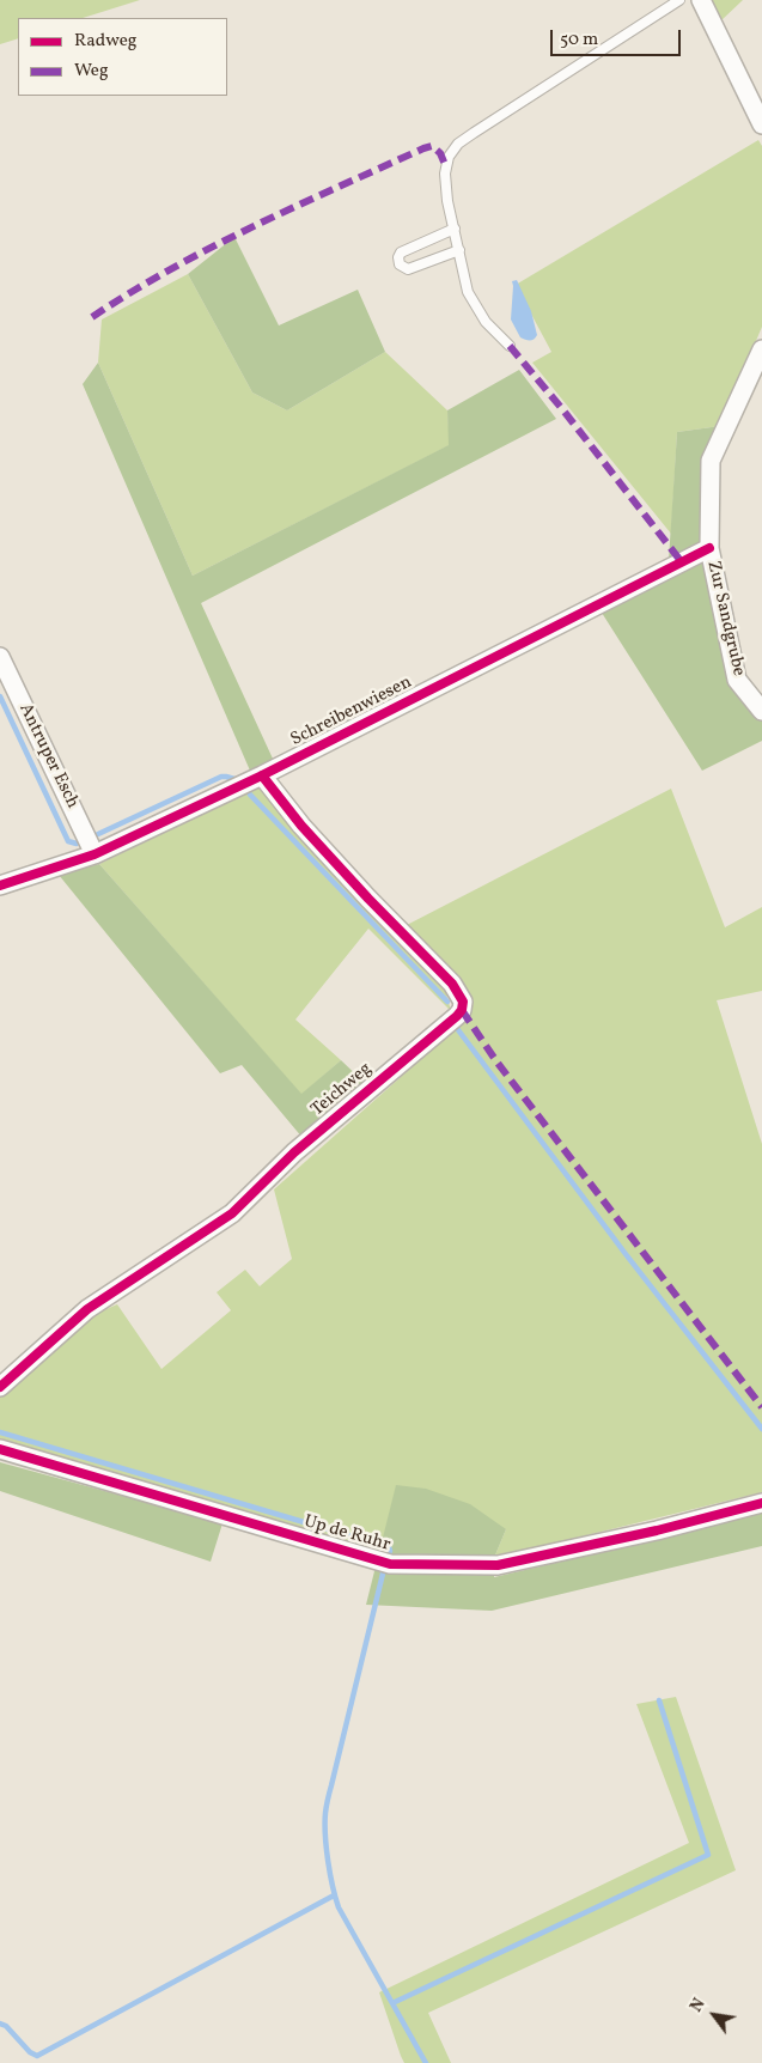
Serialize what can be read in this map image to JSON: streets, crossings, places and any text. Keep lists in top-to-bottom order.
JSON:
{
  "streets": {
    "street": [
      "Zur Sandgrube",
      "Schreibenwiesen",
      "Antruper Esch",
      "Teichweg",
      "Up de Ruhr"
    ]
  },
  "crossings": [
    ["Zur Sandgrube", "Schreibenwiesen"],
    ["Schreibenwiesen", "Antruper Esch"],
    ["Schreibenwiesen", "Teichweg"]
  ],
  "legend": ["Radweg", "Weg"],
  "scale_bar": "50 m",
  "north": "top left"
}
